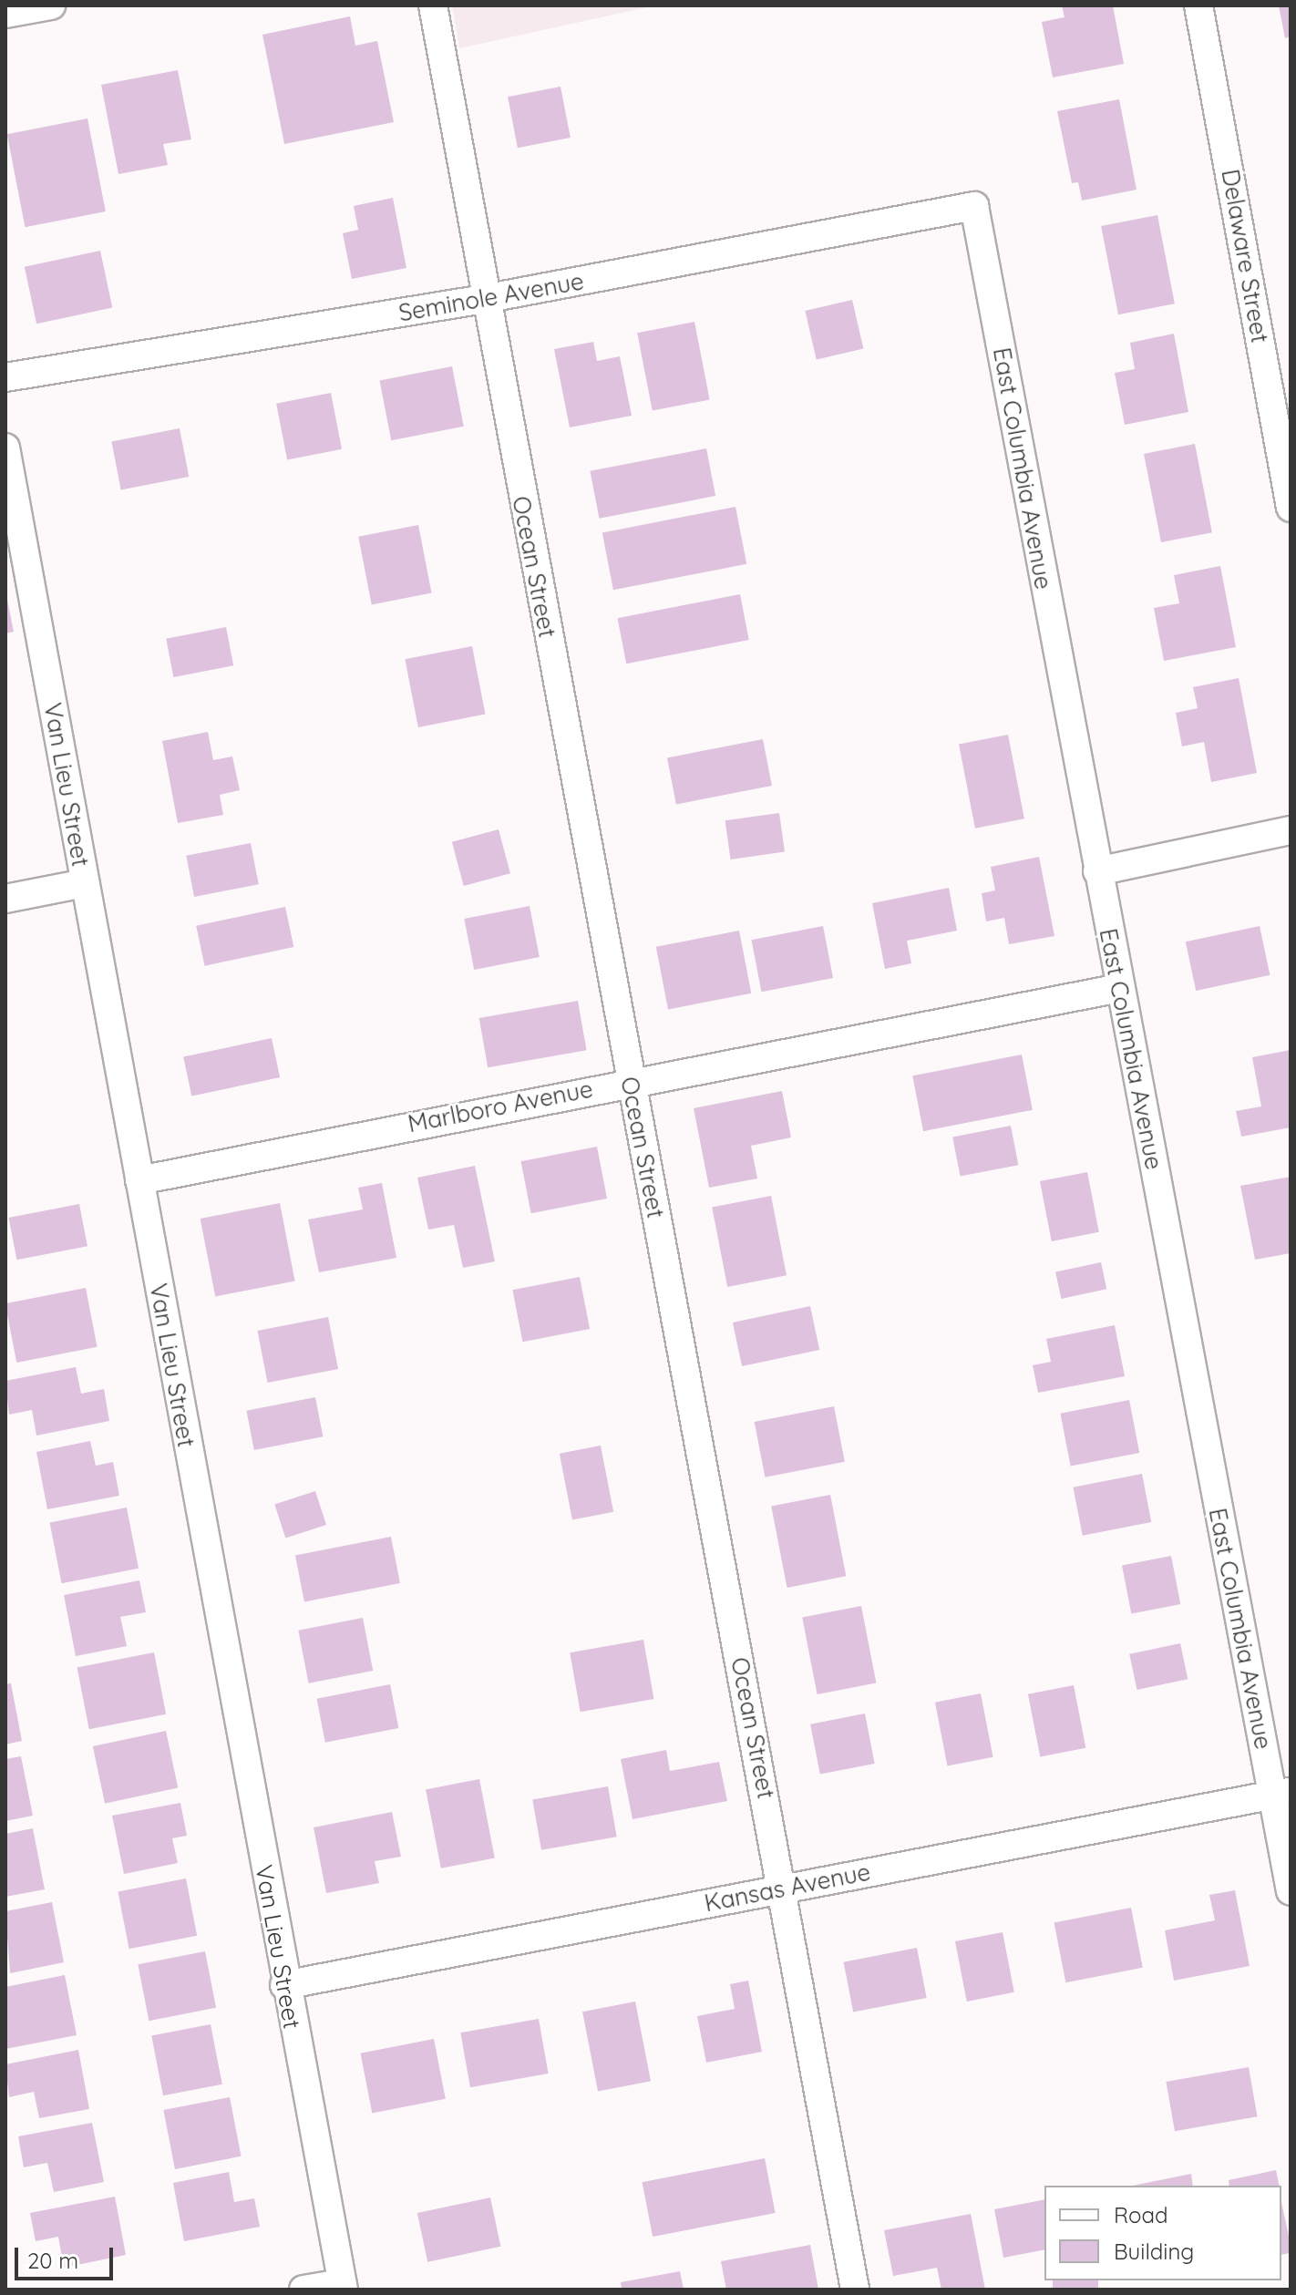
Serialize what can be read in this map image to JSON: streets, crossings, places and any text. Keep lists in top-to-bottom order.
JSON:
{
  "streets": {
    "street": [
      "Delaware Street",
      "Seminole Avenue",
      "East Columbia Avenue",
      "Ocean Street",
      "Van Lieu Street",
      "Marlboro Avenue",
      "Kansas Avenue"
    ]
  },
  "crossings": [
    ["Seminole Avenue", "East Columbia Avenue"],
    ["Seminole Avenue", "Ocean Street"],
    ["East Columbia Avenue", "Marlboro Avenue"],
    ["East Columbia Avenue", "Kansas Avenue"],
    ["Ocean Street", "Marlboro Avenue"],
    ["Ocean Street", "Kansas Avenue"],
    ["Van Lieu Street", "Marlboro Avenue"],
    ["Van Lieu Street", "Kansas Avenue"]
  ],
  "legend": ["Road", "Building"],
  "scale_bar": "20 m"
}
